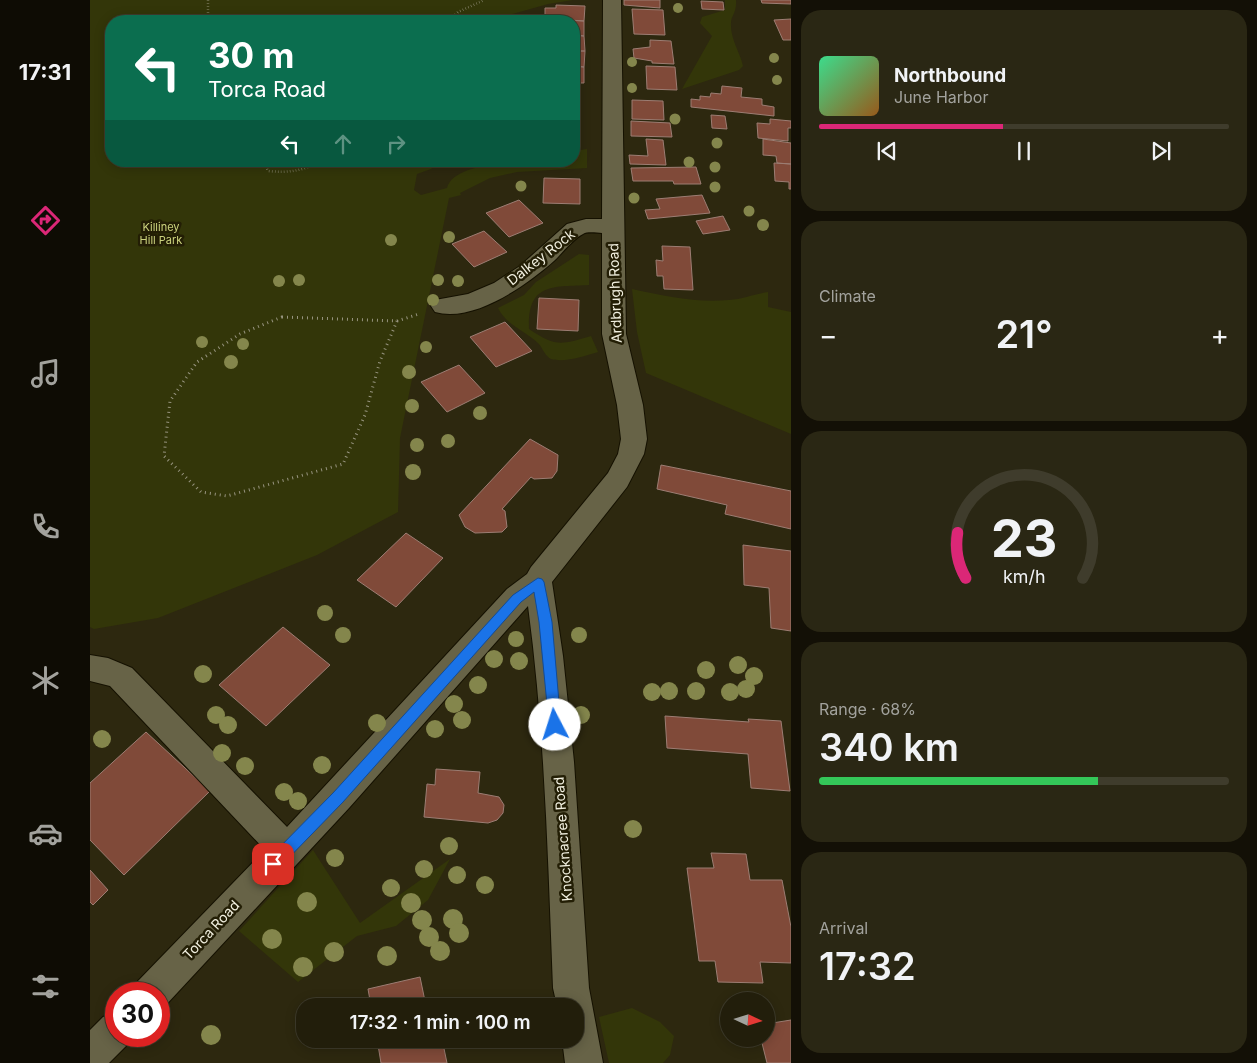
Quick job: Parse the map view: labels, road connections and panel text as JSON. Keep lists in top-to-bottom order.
{
  "streets": {
    "street": [
      "Dalkey Rock",
      "Ardbrugh Road",
      "Knocknacree Road",
      "Torca Road"
    ]
  },
  "crossings": [
    ["Dalkey Rock", "Ardbrugh Road"],
    ["Ardbrugh Road", "Knocknacree Road"],
    ["Ardbrugh Road", "Torca Road"],
    ["Knocknacree Road", "Torca Road"]
  ],
  "parks": ["Killiney Hill Park"],
  "north": "right",
  "page": {
    "tabs": "17:31",
    "turn": ["30 m", "Torca Road"],
    "song": ["Northbound", "June Harbor"],
    "tile": [
      "Climate",
      ["Range · 68%", "340 km"],
      ["Arrival", "17:32"]
    ],
    "heat": ["−", "21°", "+"],
    "limit": "30",
    "trip": "17:32 · 1 min · 100 m",
    "gauge": ["23", "km/h"]
  }
}
